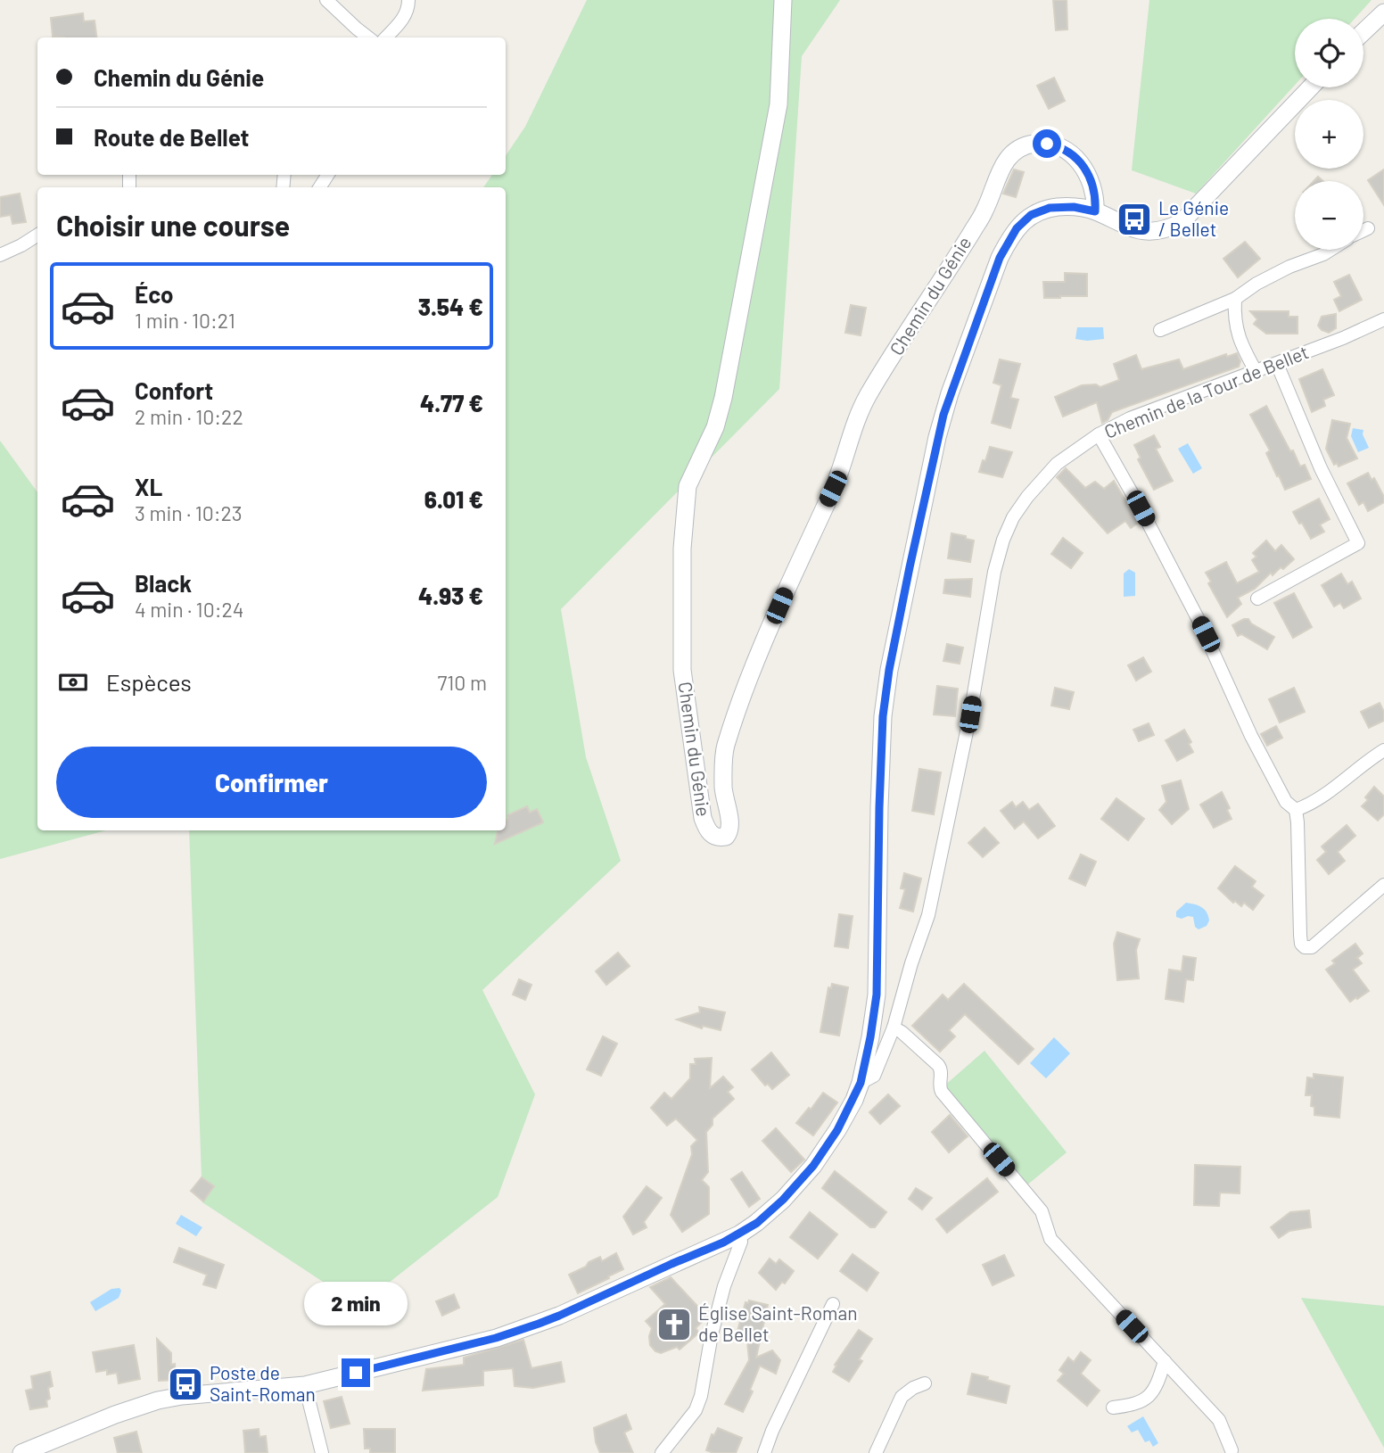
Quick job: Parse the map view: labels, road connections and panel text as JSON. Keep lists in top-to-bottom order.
{
  "streets": {
    "main road": ["Chemin du Génie"],
    "street": ["Chemin de la Tour de Bellet"]
  },
  "places": {
    "bus stop": ["Le Génie / Bellet", "Poste de Saint-Roman"],
    "church": ["Église Saint-Roman de Bellet"]
  },
  "page": {
    "map_buttons": ["+", "−"],
    "banner": ["Chemin du Génie", "Route de Bellet"],
    "heading": "Choisir une course",
    "list": [
      {
        "name": "Éco",
        "note": "1 min · 10:21",
        "value": "3.54 €"
      },
      {
        "name": "Confort",
        "note": "2 min · 10:22",
        "value": "4.77 €"
      },
      {
        "name": "XL",
        "note": "3 min · 10:23",
        "value": "6.01 €"
      },
      {
        "name": "Black",
        "note": "4 min · 10:24",
        "value": "4.93 €"
      }
    ],
    "pay": ["Espèces", "710 m"],
    "buttons": "Confirmer",
    "bubble": "2 min"
  }
}
